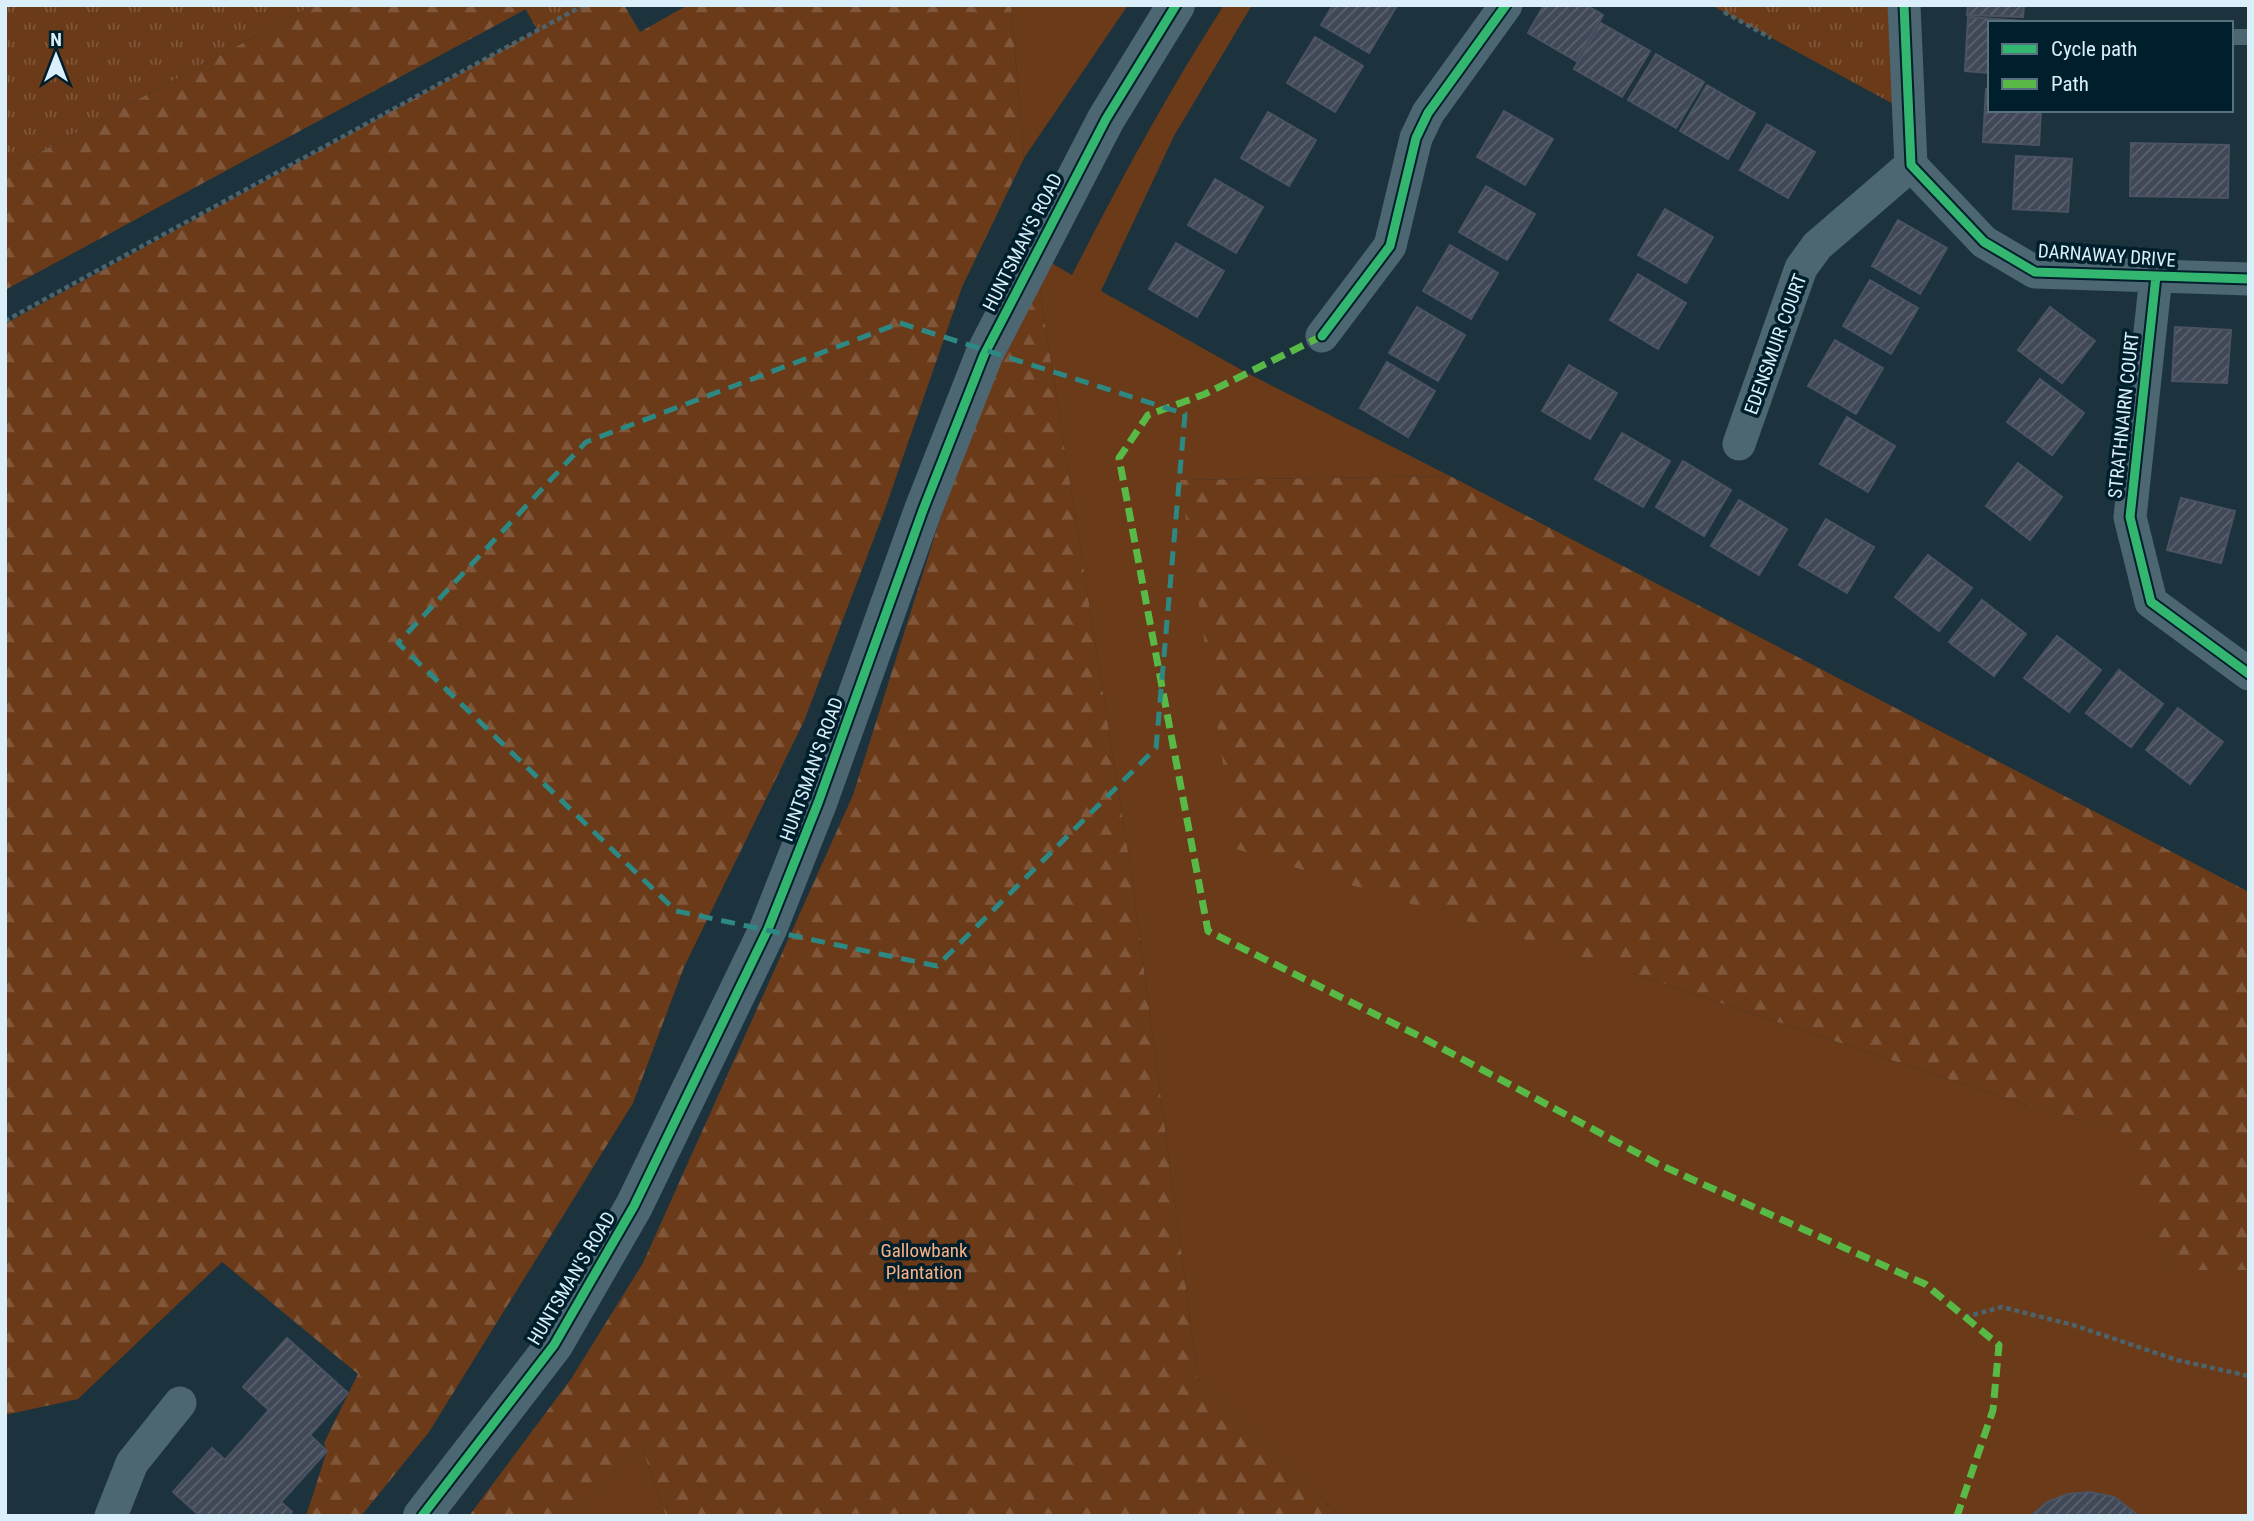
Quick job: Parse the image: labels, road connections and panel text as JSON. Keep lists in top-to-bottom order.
{
  "streets": {
    "street": [
      "HUNTSMAN'S ROAD",
      "DARNAWAY DRIVE",
      "EDENSMUIR COURT",
      "STRATHNAIRN COURT"
    ]
  },
  "crossings": [
    ["DARNAWAY DRIVE", "EDENSMUIR COURT"],
    ["DARNAWAY DRIVE", "STRATHNAIRN COURT"]
  ],
  "parks": ["Gallowbank Plantation"],
  "legend": ["Cycle path", "Path"],
  "north": "top"
}
